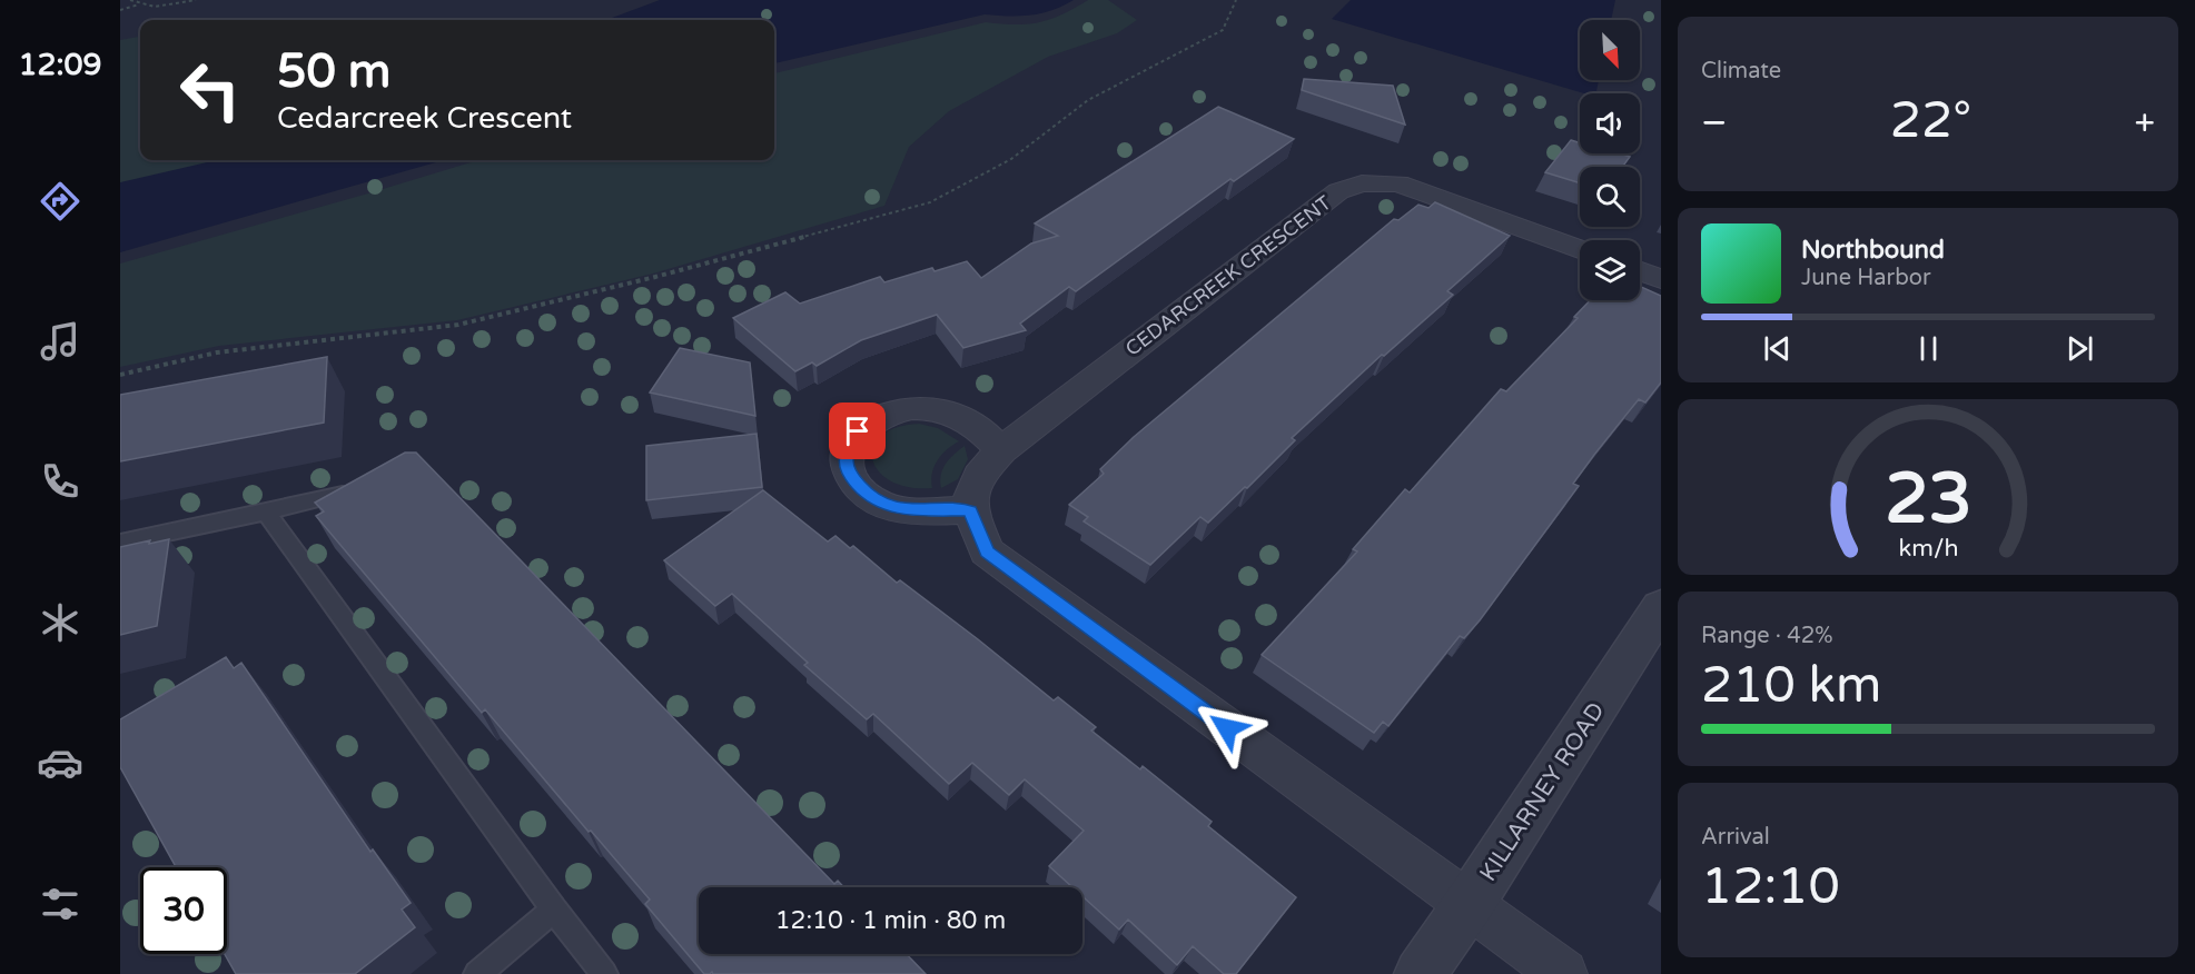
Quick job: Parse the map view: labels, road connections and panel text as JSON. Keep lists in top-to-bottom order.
{
  "streets": {
    "street": ["CEDARCREEK CRESCENT", "KILLARNEY ROAD"]
  },
  "north": "bottom right",
  "page": {
    "tabs": "12:09",
    "tile": [
      "Climate",
      ["Range · 42%", "210 km"],
      ["Arrival", "12:10"]
    ],
    "turn": ["50 m", "Cedarcreek Crescent"],
    "heat": ["−", "22°", "+"],
    "song": ["Northbound", "June Harbor"],
    "limit": "30",
    "trip": "12:10 · 1 min · 80 m",
    "gauge": ["23", "km/h"]
  }
}
